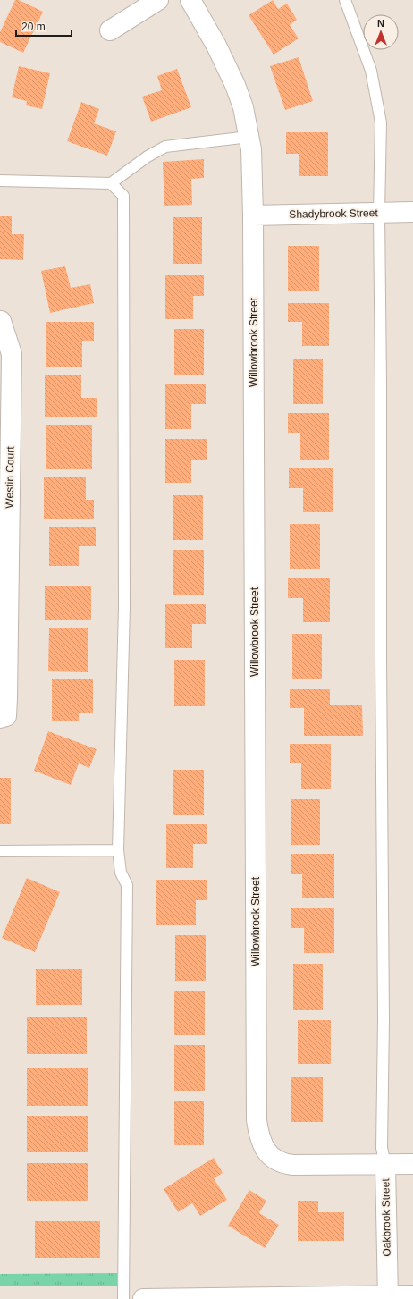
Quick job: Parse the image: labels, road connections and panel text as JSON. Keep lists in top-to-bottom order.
{
  "streets": {
    "street": [
      "Shadybrook Street",
      "Willowbrook Street",
      "Westin Court",
      "Oakbrook Street"
    ]
  },
  "crossings": [
    ["Shadybrook Street", "Willowbrook Street"],
    ["Willowbrook Street", "Oakbrook Street"]
  ],
  "scale_bar": "20 m",
  "north": "top"
}
